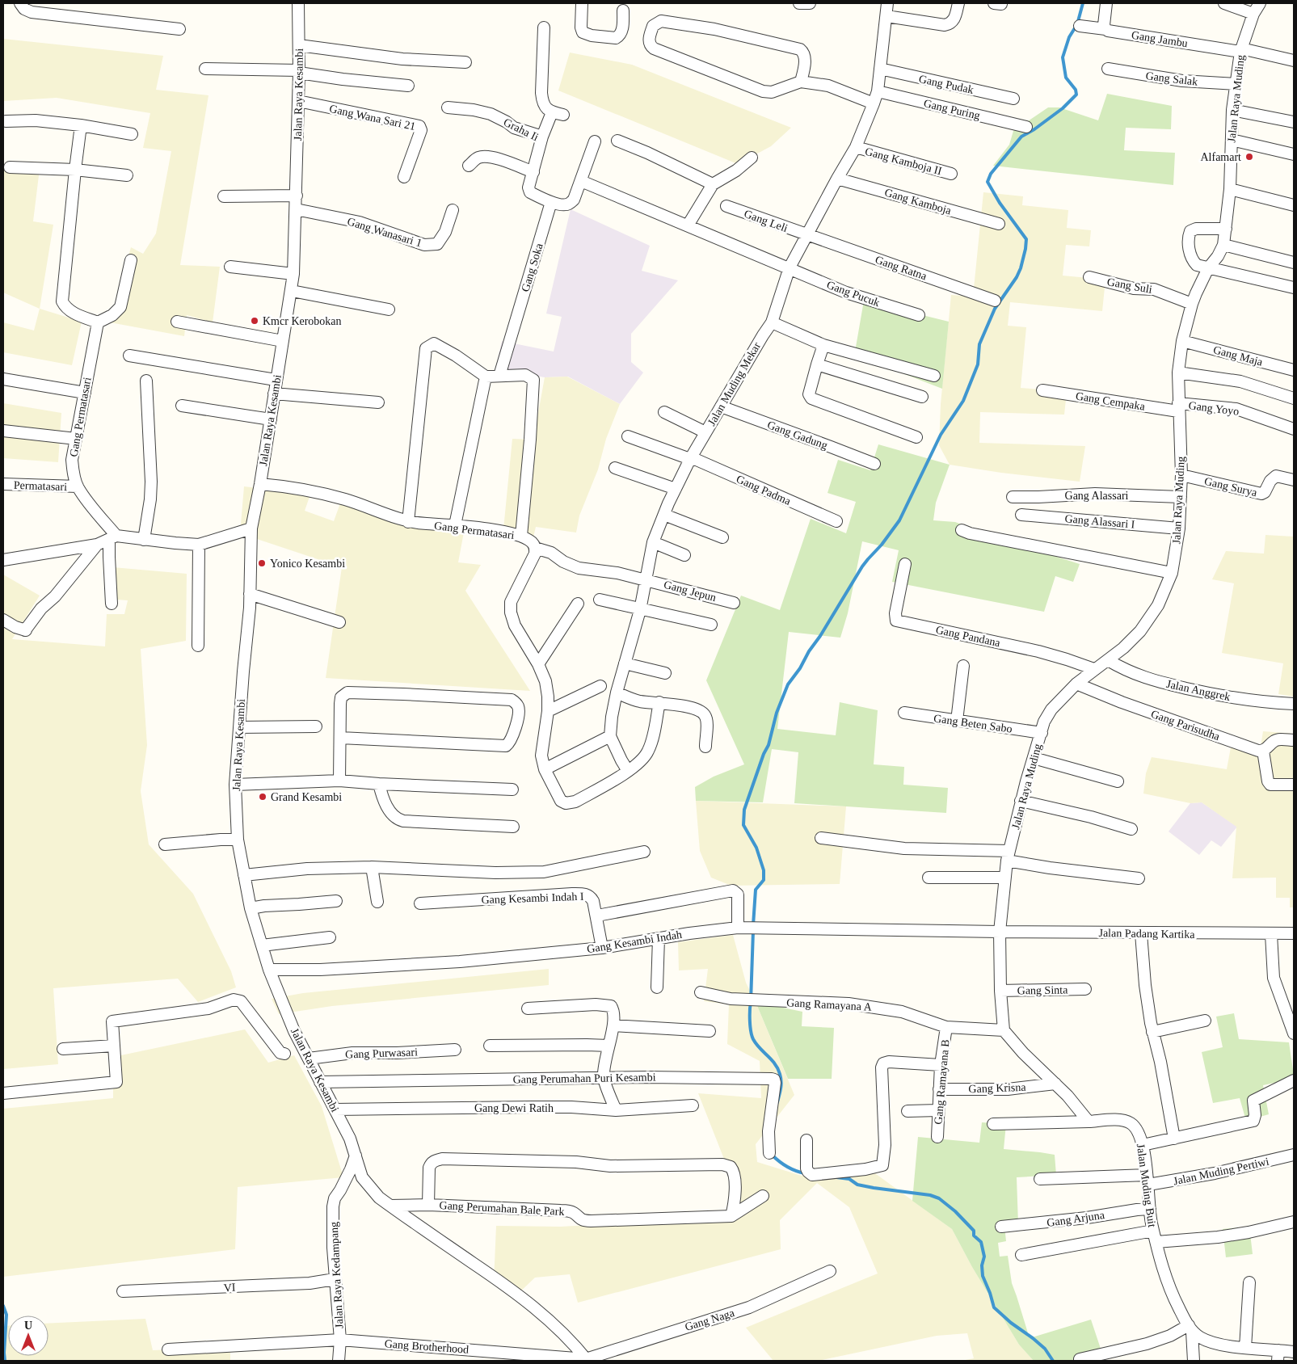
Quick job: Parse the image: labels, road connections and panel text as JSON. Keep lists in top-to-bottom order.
{
  "streets": {
    "street": [
      "Gang Jambu",
      "Gang Salak",
      "Gang Pudak",
      "Jalan Raya Kesambi",
      "Jalan Raya Muding",
      "Gang Puring",
      "Gang Wana Sari 21",
      "Graha Ii",
      "Gang Kamboja II",
      "Gang Kamboja",
      "Gang Leli",
      "Gang Wanasari 1",
      "Gang Soka",
      "Gang Ratna",
      "Gang Suli",
      "Gang Pucuk",
      "Gang Maja",
      "Jalan Muding Mekar",
      "Gang Cempaka",
      "Gang Yoyo",
      "Gang Permatasari",
      "Gang Gadung",
      "Permatasari",
      "Gang Surya",
      "Gang Padma",
      "Gang Alassari",
      "Gang Alassari I",
      "Gang Jepun",
      "Gang Pandana",
      "Jalan Anggrek",
      "Gang Beten Sabo",
      "Gang Parisudha",
      "Gang Kesambi Indah I",
      "Jalan Padang Kartika",
      "Gang Kesambi Indah",
      "Gang Sinta",
      "Gang Ramayana A",
      "Gang Purwasari",
      "Gang Perumahan Puri Kesambi",
      "Gang Ramayana B",
      "Gang Krisna",
      "Gang Dewi Ratih",
      "Jalan Muding Pertiwi",
      "Jalan Muding Buit",
      "Gang Perumahan Bale Park",
      "Gang Arjuna",
      "Jalan Raya Kedampang",
      "VI",
      "Gang Naga",
      "Gang Brotherhood"
    ]
  },
  "crossings": [
    ["Gang Jambu", "Jalan Raya Muding"],
    ["Gang Salak", "Jalan Raya Muding"],
    ["Gang Pudak", "Jalan Muding Mekar"],
    ["Jalan Raya Kesambi", "Gang Wana Sari 21"],
    ["Jalan Raya Kesambi", "Gang Wanasari 1"],
    ["Jalan Raya Kesambi", "Gang Permatasari"],
    ["Jalan Raya Kesambi", "Gang Kesambi Indah"],
    ["Jalan Raya Kesambi", "Gang Purwasari"],
    ["Jalan Raya Kesambi", "Gang Perumahan Puri Kesambi"],
    ["Jalan Raya Kesambi", "Gang Dewi Ratih"],
    ["Jalan Raya Kesambi", "Gang Perumahan Bale Park"],
    ["Jalan Raya Kesambi", "Jalan Raya Kedampang"],
    ["Jalan Raya Kesambi", "Gang Naga"],
    ["Jalan Raya Kesambi", "Gang Brotherhood"],
    ["Jalan Raya Muding", "Gang Suli"],
    ["Jalan Raya Muding", "Gang Maja"],
    ["Jalan Raya Muding", "Gang Cempaka"],
    ["Jalan Raya Muding", "Gang Yoyo"],
    ["Jalan Raya Muding", "Gang Surya"],
    ["Jalan Raya Muding", "Gang Alassari"],
    ["Jalan Raya Muding", "Gang Alassari I"],
    ["Jalan Raya Muding", "Gang Pandana"],
    ["Jalan Raya Muding", "Jalan Anggrek"],
    ["Jalan Raya Muding", "Gang Beten Sabo"],
    ["Jalan Raya Muding", "Gang Parisudha"],
    ["Jalan Raya Muding", "Jalan Padang Kartika"],
    ["Jalan Raya Muding", "Gang Kesambi Indah"],
    ["Gang Puring", "Jalan Muding Mekar"],
    ["Graha Ii", "Gang Soka"],
    ["Gang Kamboja II", "Jalan Muding Mekar"],
    ["Gang Kamboja", "Jalan Muding Mekar"],
    ["Gang Leli", "Gang Ratna"],
    ["Gang Leli", "Jalan Muding Mekar"],
    ["Gang Ratna", "Jalan Muding Mekar"],
    ["Gang Pucuk", "Jalan Muding Mekar"],
    ["Jalan Muding Mekar", "Gang Permatasari"],
    ["Jalan Muding Mekar", "Gang Gadung"],
    ["Jalan Muding Mekar", "Gang Padma"],
    ["Jalan Muding Mekar", "Gang Jepun"],
    ["Gang Cempaka", "Gang Yoyo"],
    ["Gang Permatasari", "Permatasari"],
    ["Gang Permatasari", "Gang Jepun"],
    ["Gang Kesambi Indah I", "Gang Kesambi Indah"],
    ["Jalan Padang Kartika", "Gang Kesambi Indah"],
    ["Gang Ramayana A", "Gang Ramayana B"],
    ["Gang Ramayana B", "Gang Krisna"],
    ["Jalan Muding Pertiwi", "Jalan Muding Buit"],
    ["Jalan Muding Buit", "Gang Arjuna"],
    ["Jalan Raya Kedampang", "VI"],
    ["Jalan Raya Kedampang", "Gang Brotherhood"],
    ["Gang Naga", "Gang Brotherhood"]
  ],
  "places": [
    "Alfamart",
    "Kmcr Kerobokan",
    "Yonico Kesambi",
    "Grand Kesambi"
  ],
  "north": "top"
}
